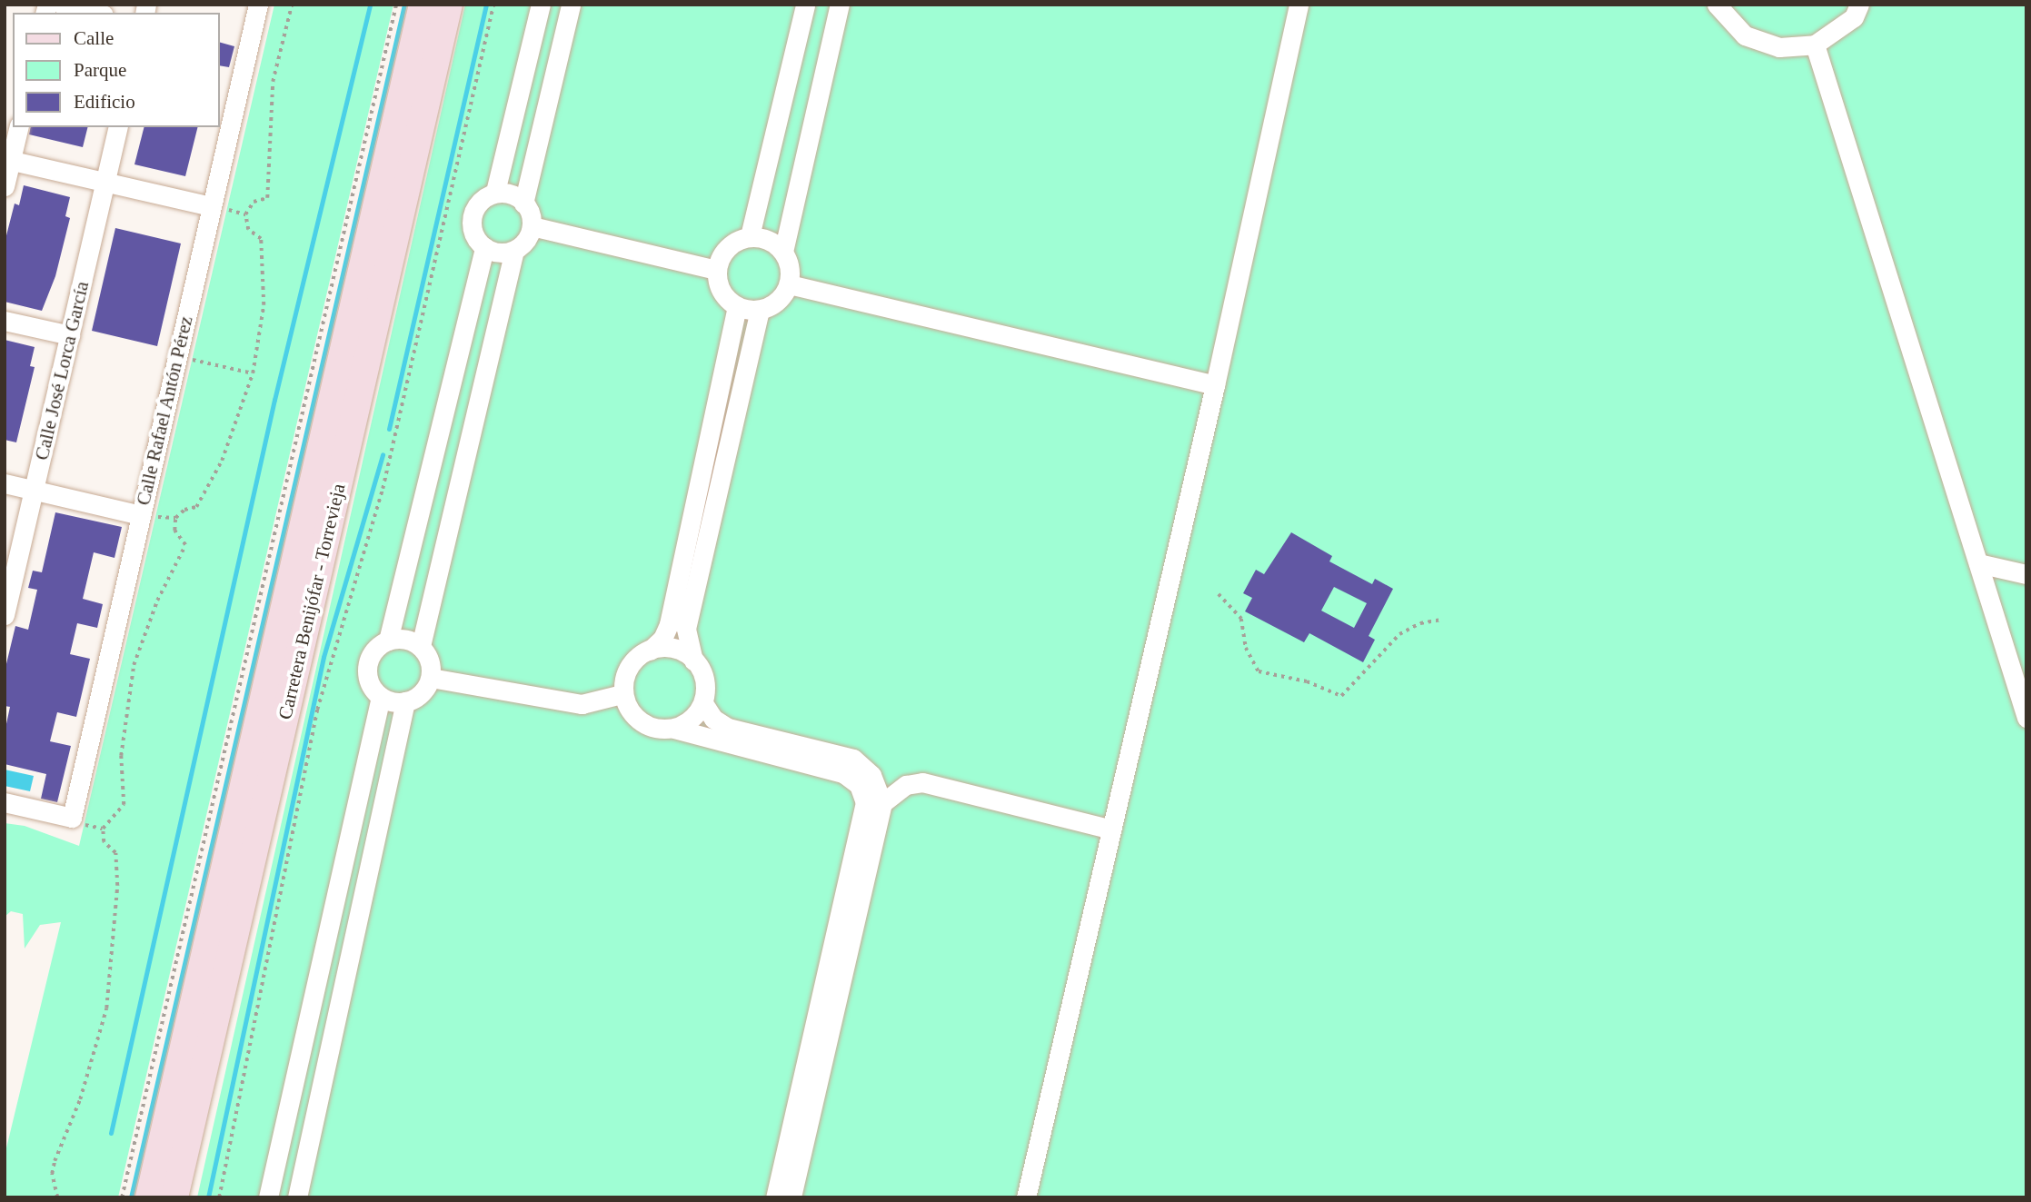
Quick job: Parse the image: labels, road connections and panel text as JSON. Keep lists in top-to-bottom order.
{
  "streets": {
    "main road": ["Carretera Benijófar - Torrevieja"],
    "street": ["Calle José Lorca García", "Calle Rafael Antón Pérez"]
  },
  "legend": ["Calle", "Parque", "Edificio"]
}
